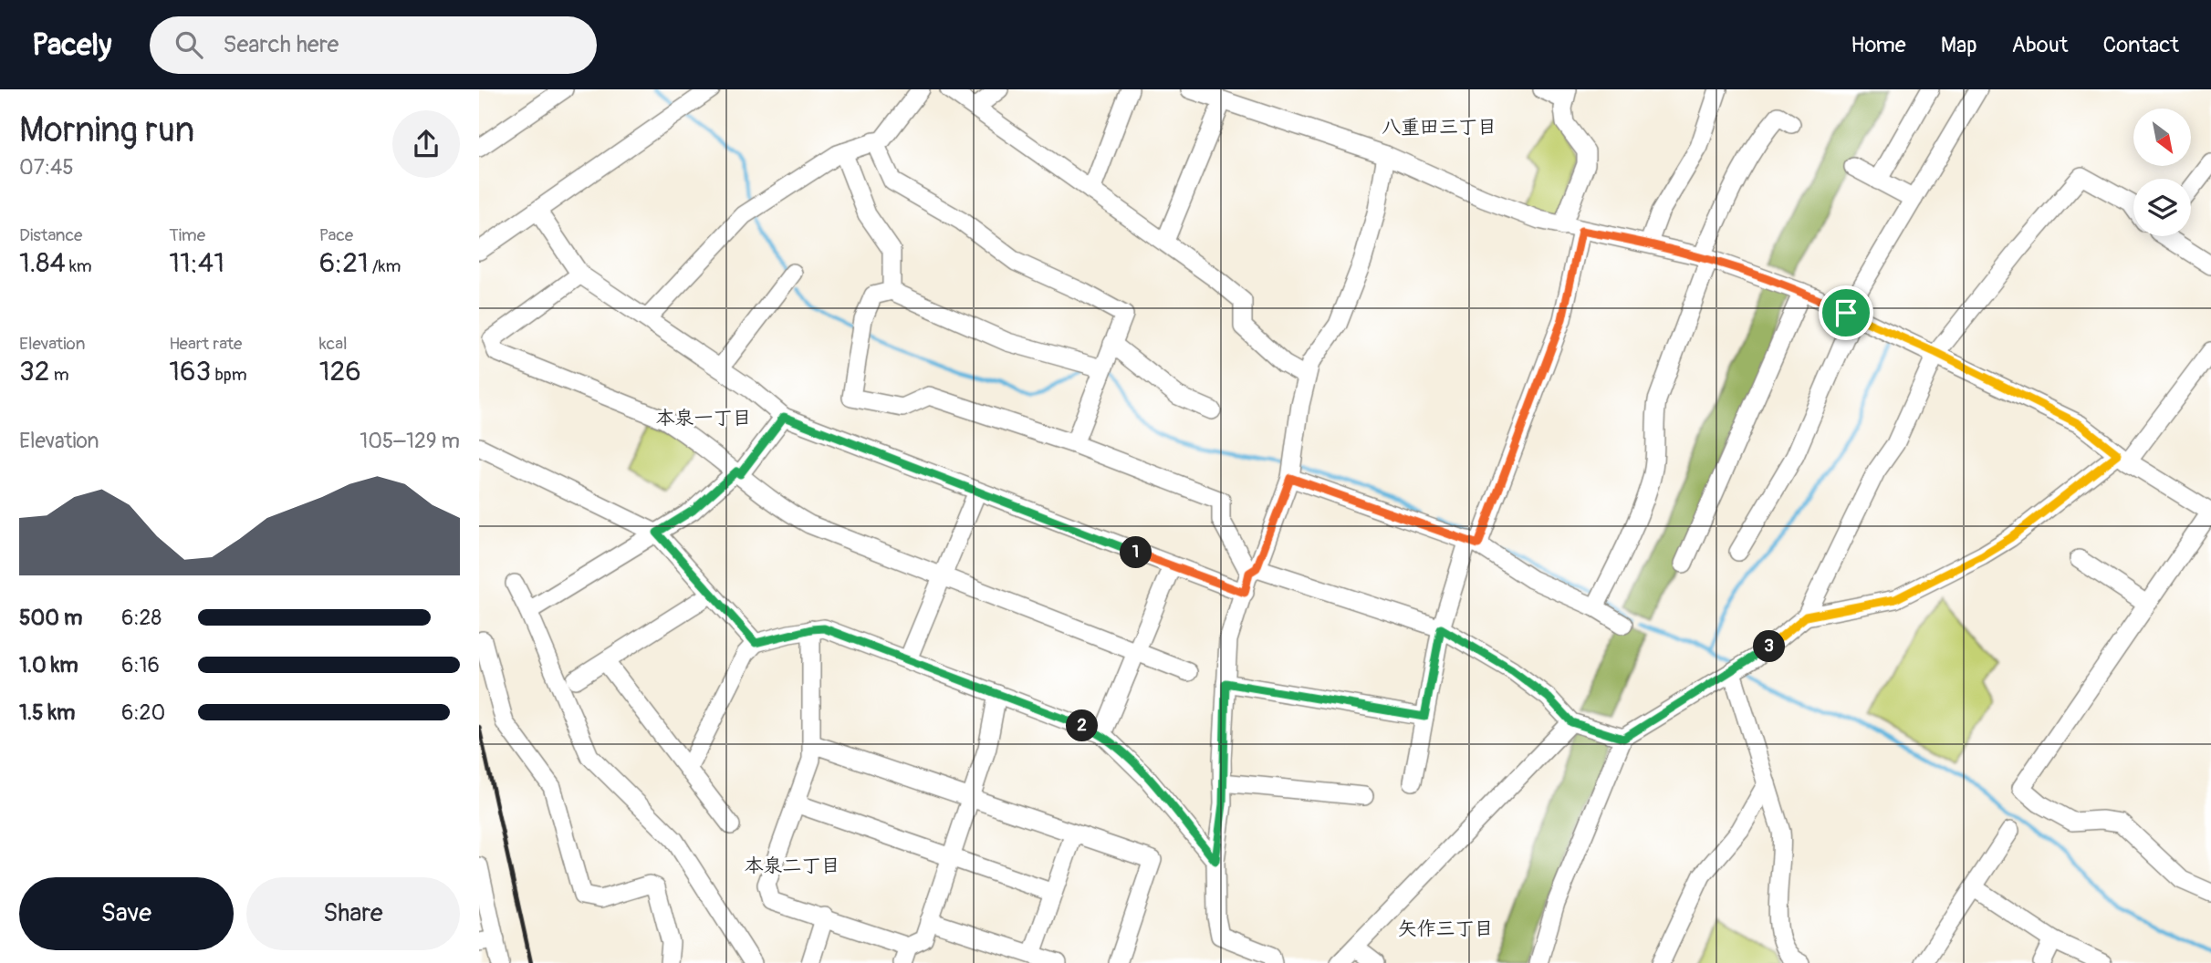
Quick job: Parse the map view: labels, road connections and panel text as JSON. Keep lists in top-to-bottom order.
{
  "districts": [
    "八重田三丁目",
    "本泉一丁目",
    "本泉二丁目",
    "矢作三丁目"
  ],
  "north": "bottom right",
  "page": {
    "header": "Pacely",
    "search": "Search here",
    "nav": [
      "Home",
      "Map",
      "About",
      "Contact"
    ],
    "heading": ["Morning run", "07:45"],
    "stats": [
      ["Distance", "1.84 km"],
      ["Time", "11:41"],
      ["Pace", "6:21 /km"],
      ["Elevation", "32 m"],
      ["Heart rate", "163 bpm"],
      ["kcal", "126"]
    ],
    "chart": ["Elevation", "105–129 m"],
    "pins": ["1", "3", "2"],
    "list": [
      {
        "name": "500 m",
        "note": "6:28"
      },
      {
        "name": "1.0 km",
        "note": "6:16"
      },
      {
        "name": "1.5 km",
        "note": "6:20"
      }
    ],
    "buttons": ["Save", "Share"]
  }
}
